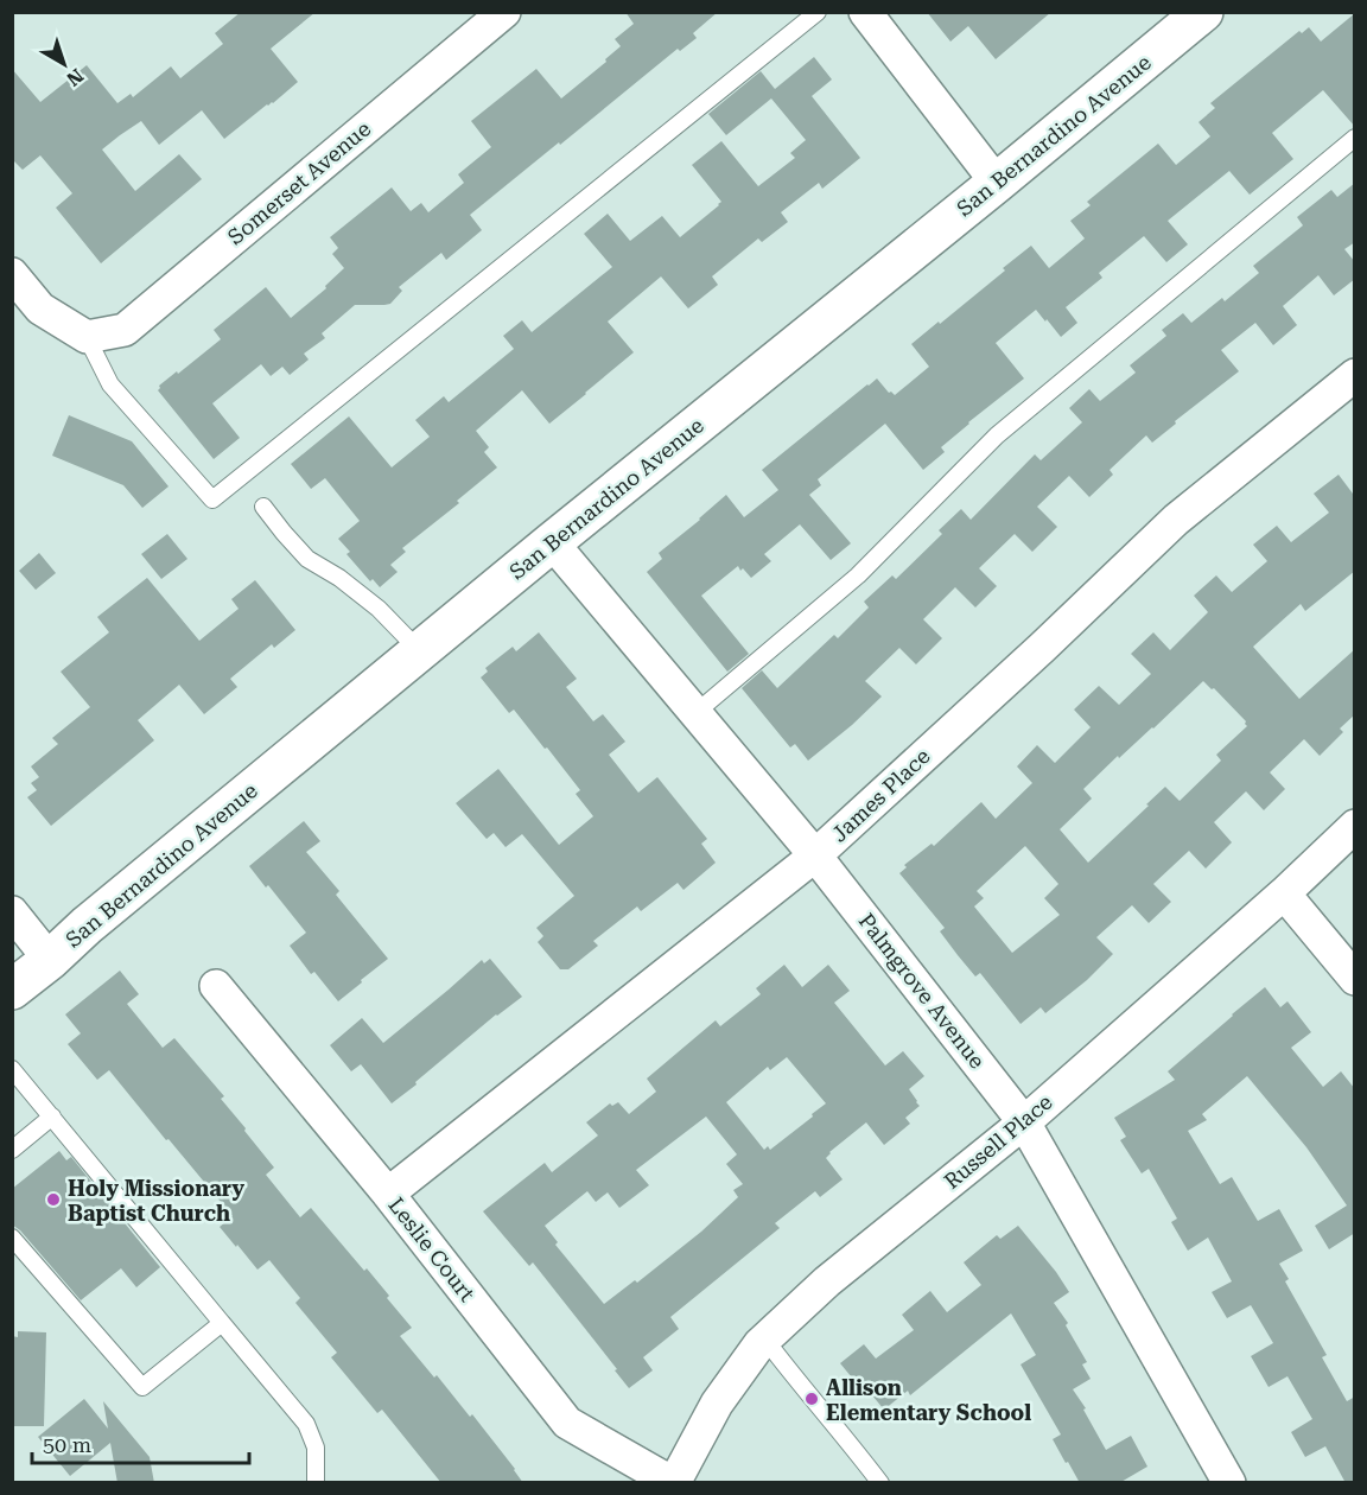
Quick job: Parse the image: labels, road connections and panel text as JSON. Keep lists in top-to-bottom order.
{
  "streets": {
    "main road": ["San Bernardino Avenue"],
    "street": [
      "Somerset Avenue",
      "James Place",
      "Palmgrove Avenue",
      "Russell Place",
      "Leslie Court"
    ]
  },
  "crossings": [
    ["San Bernardino Avenue", "Palmgrove Avenue"],
    ["James Place", "Palmgrove Avenue"],
    ["James Place", "Leslie Court"],
    ["Palmgrove Avenue", "Russell Place"],
    ["Russell Place", "Leslie Court"]
  ],
  "places": ["Holy Missionary Baptist Church", "Allison Elementary School"],
  "scale_bar": "50 m",
  "north": "bottom right"
}
